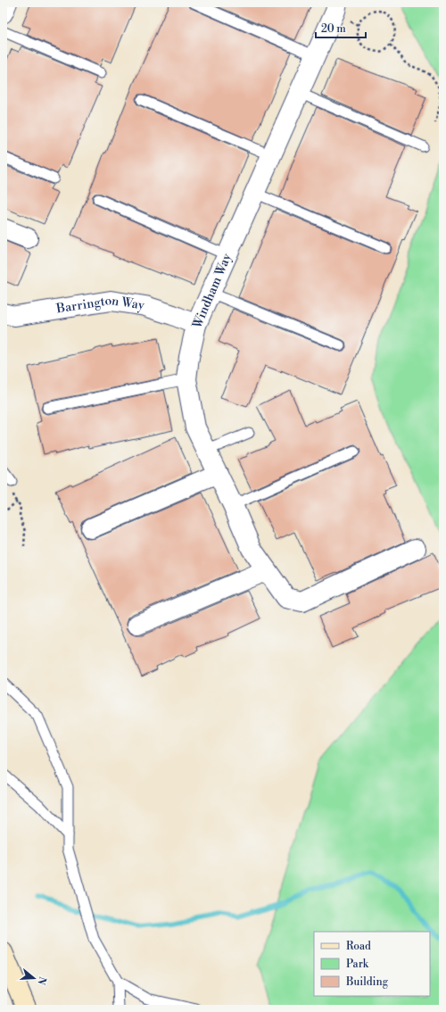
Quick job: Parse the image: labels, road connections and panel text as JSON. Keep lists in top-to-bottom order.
{
  "streets": {
    "street": ["Windham Way", "Barrington Way"]
  },
  "crossings": [
    ["Windham Way", "Barrington Way"]
  ],
  "legend": ["Road", "Park", "Building"],
  "scale_bar": "20 m",
  "north": "right"
}
